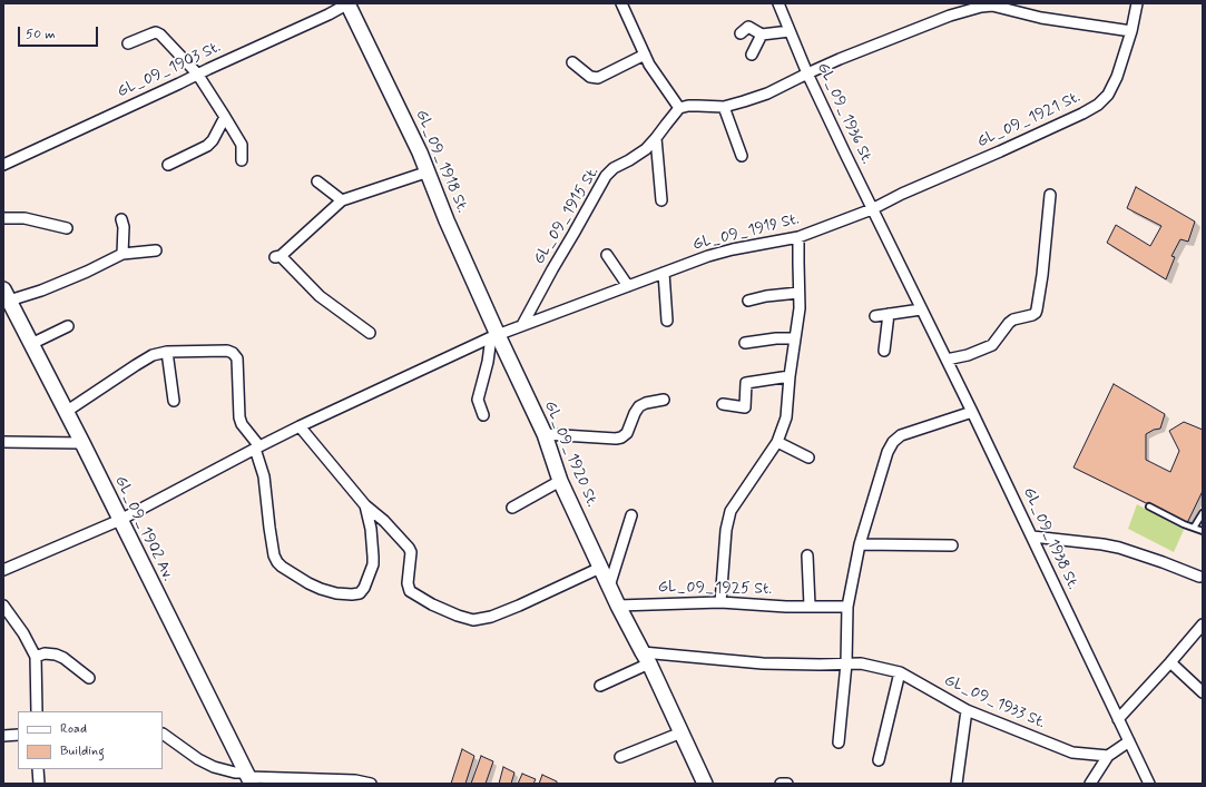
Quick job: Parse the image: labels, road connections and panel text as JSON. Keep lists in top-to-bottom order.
{
  "streets": {
    "main road": ["GL_09_1918 St.", "GL_09_1920 St.", "GL_09_1902 Av."],
    "street": [
      "GL_09_1903 St.",
      "GL_09_1936 St.",
      "GL_09_1921 St.",
      "GL_09_1915 St.",
      "GL_09_1919 St.",
      "GL_09_1938 St.",
      "GL_09_1925 St.",
      "GL_09_1933 St."
    ]
  },
  "crossings": [
    ["GL_09_1903 St.", "GL_09_1918 St."],
    ["GL_09_1936 St.", "GL_09_1921 St."],
    ["GL_09_1936 St.", "GL_09_1919 St."],
    ["GL_09_1936 St.", "GL_09_1938 St."],
    ["GL_09_1921 St.", "GL_09_1919 St."],
    ["GL_09_1921 St.", "GL_09_1938 St."],
    ["GL_09_1918 St.", "GL_09_1919 St."],
    ["GL_09_1918 St.", "GL_09_1920 St."],
    ["GL_09_1915 St.", "GL_09_1919 St."],
    ["GL_09_1919 St.", "GL_09_1920 St."],
    ["GL_09_1919 St.", "GL_09_1902 Av."],
    ["GL_09_1919 St.", "GL_09_1938 St."],
    ["GL_09_1920 St.", "GL_09_1925 St."],
    ["GL_09_1920 St.", "GL_09_1933 St."]
  ],
  "legend": ["Road", "Building"],
  "scale_bar": "50 m"
}
